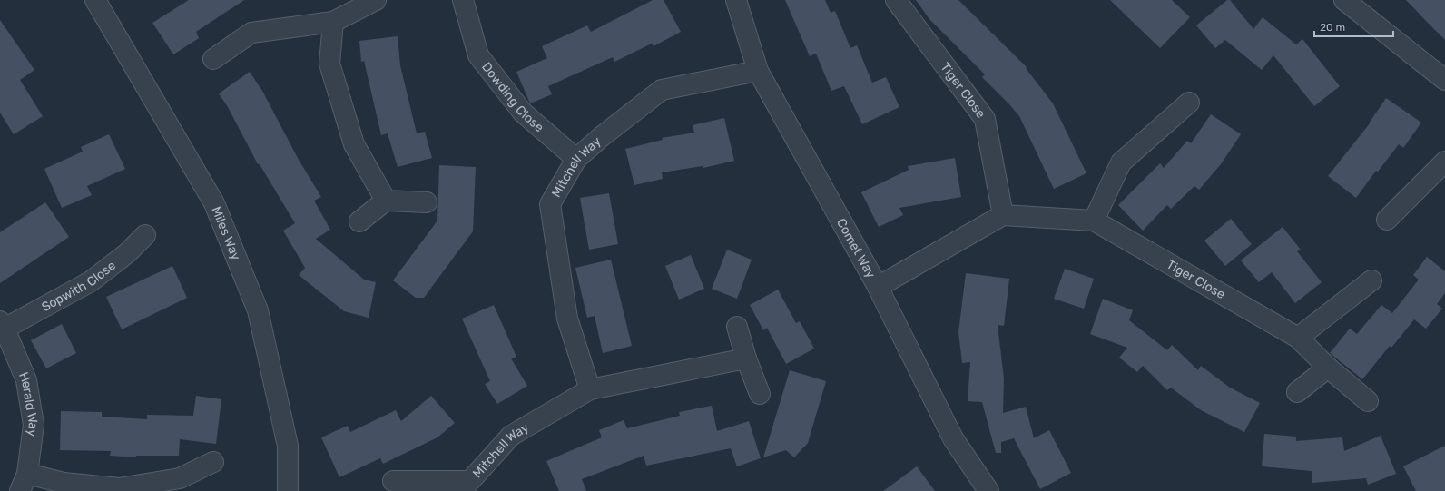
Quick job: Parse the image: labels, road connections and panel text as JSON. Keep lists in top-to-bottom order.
{
  "streets": {
    "street": [
      "Tiger Close",
      "Dowding Close",
      "Mitchell Way",
      "Miles Way",
      "Comet Way",
      "Sopwith Close",
      "Herald Way"
    ]
  },
  "crossings": [
    ["Dowding Close", "Mitchell Way"],
    ["Mitchell Way", "Comet Way"],
    ["Sopwith Close", "Herald Way"]
  ],
  "scale_bar": "20 m"
}
